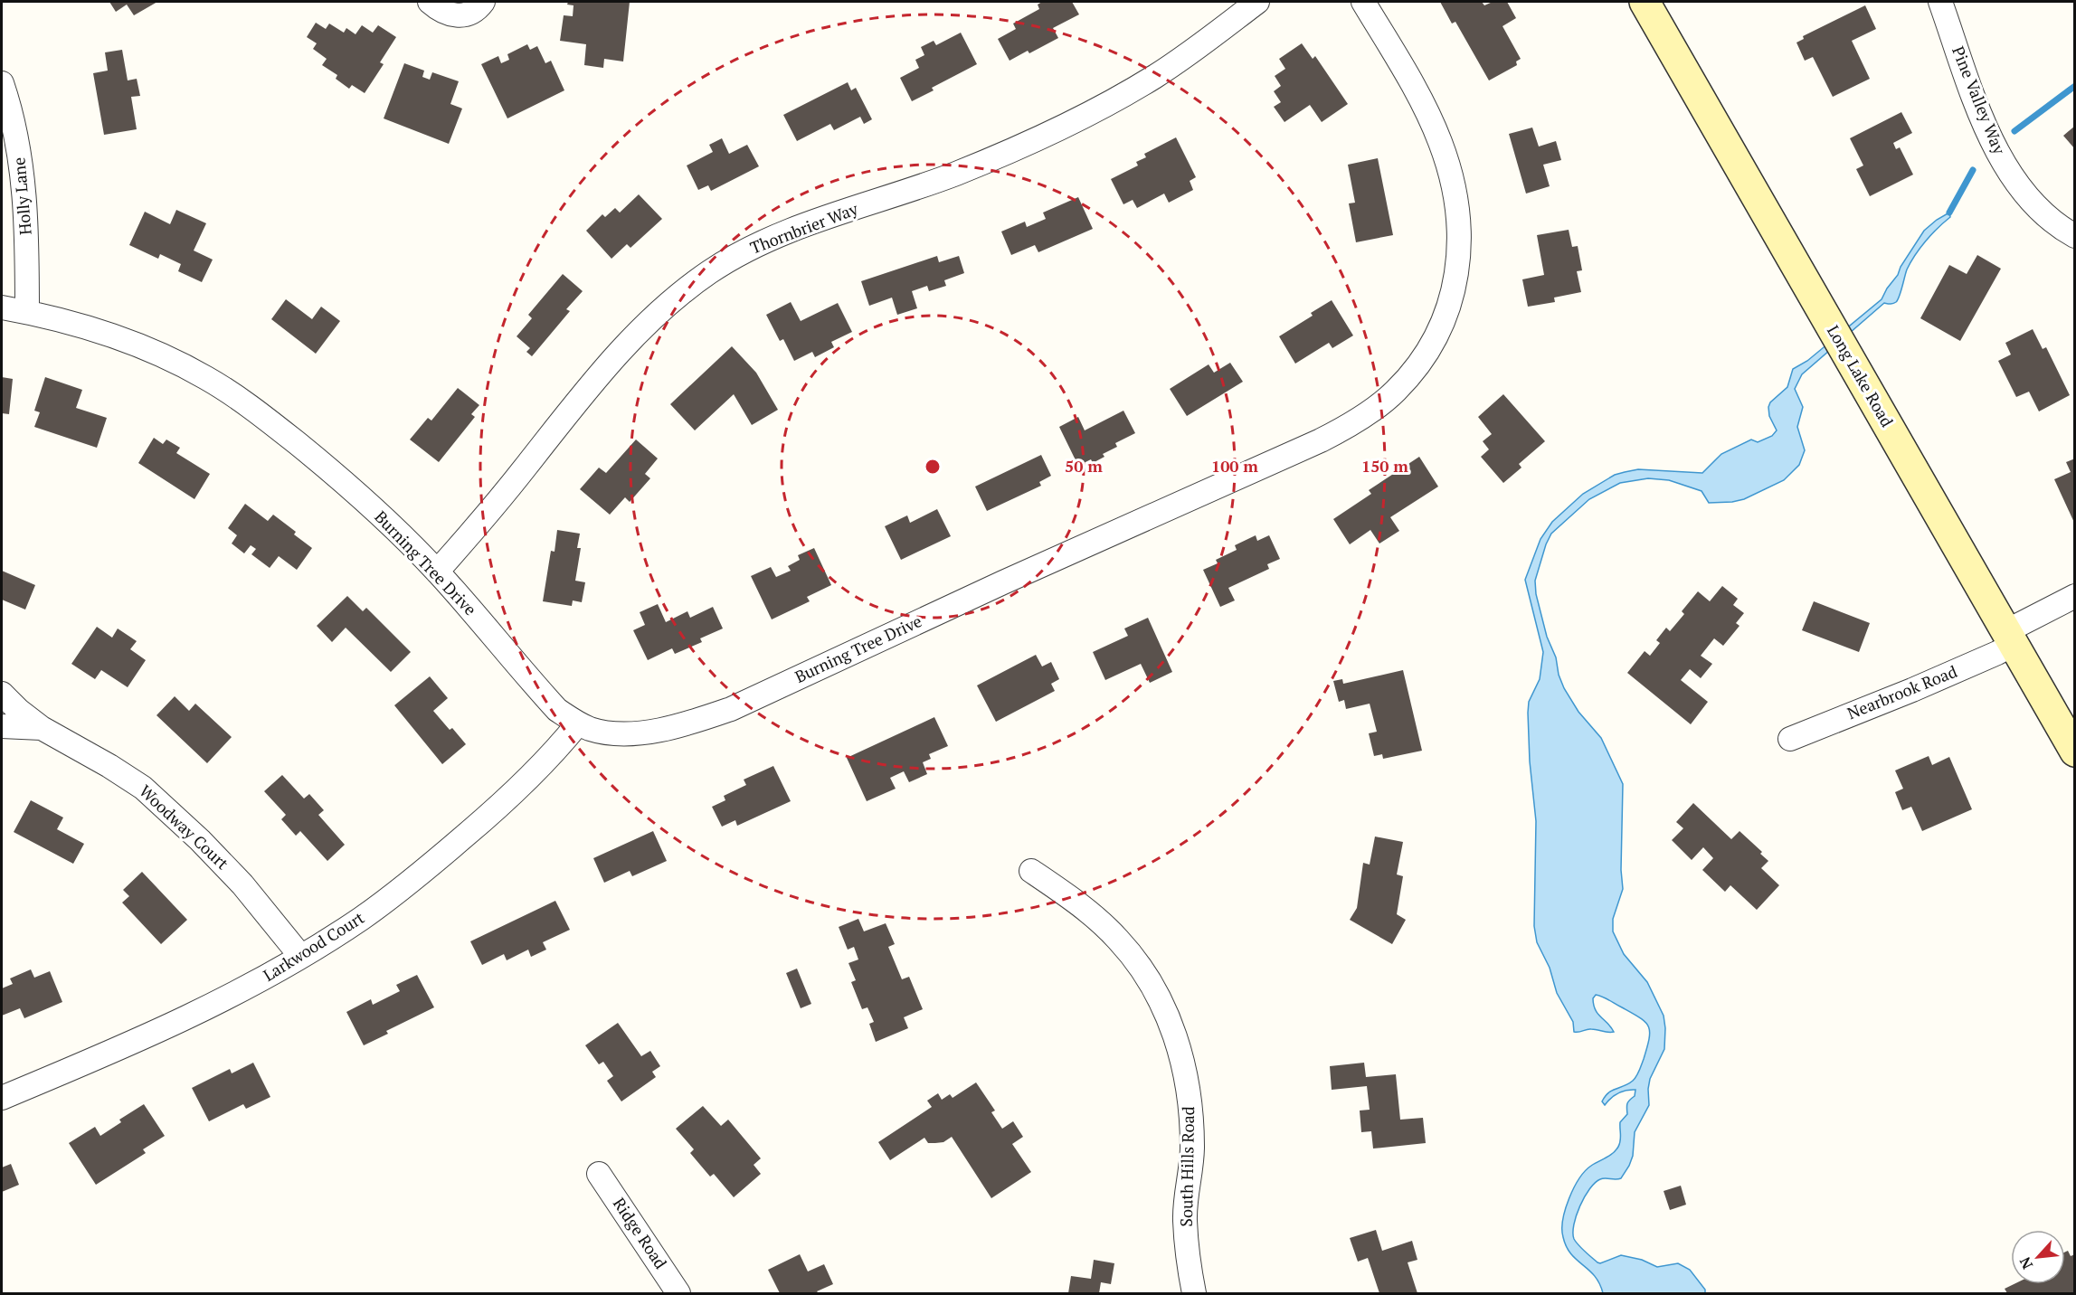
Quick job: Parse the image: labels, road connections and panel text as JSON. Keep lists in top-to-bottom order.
{
  "streets": {
    "main road": ["Long Lake Road"],
    "street": [
      "Pine Valley Way",
      "Holly Lane",
      "Thornbrier Way",
      "Burning Tree Drive",
      "Nearbrook Road",
      "Woodway Court",
      "Larkwood Court",
      "South Hills Road",
      "Ridge Road"
    ]
  },
  "crossings": [
    ["Holly Lane", "Burning Tree Drive"],
    ["Thornbrier Way", "Burning Tree Drive"],
    ["Long Lake Road", "Nearbrook Road"],
    ["Burning Tree Drive", "Larkwood Court"],
    ["Woodway Court", "Larkwood Court"]
  ],
  "north": "bottom left",
  "rings": ["50 m", "100 m", "150 m"]
}
